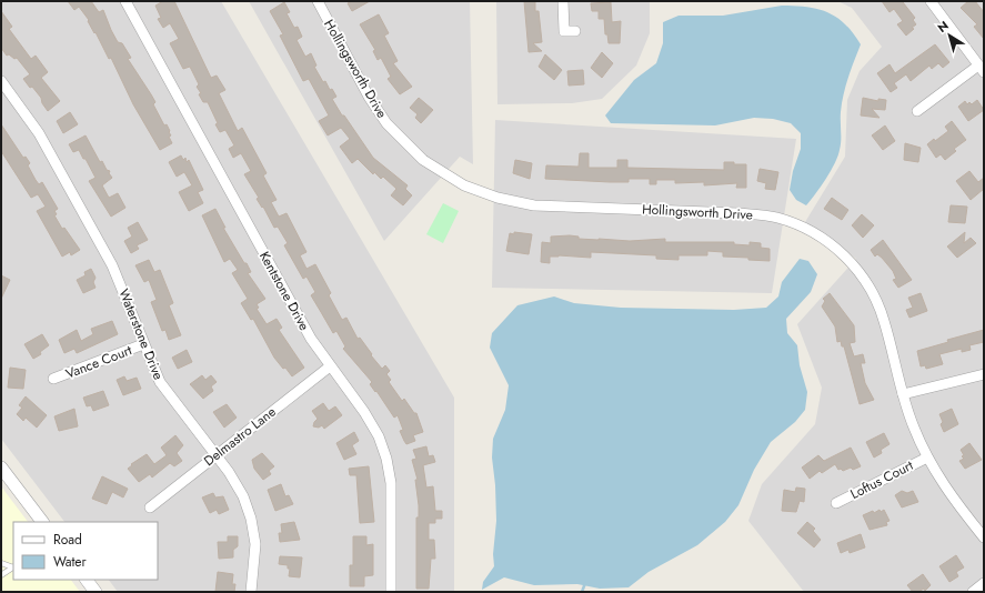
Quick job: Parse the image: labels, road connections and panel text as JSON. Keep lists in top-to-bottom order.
{
  "streets": {
    "street": [
      "Hollingsworth Drive",
      "Kentstone Drive",
      "Waterstone Drive",
      "Vance Court",
      "Delmastro Lane",
      "Loftus Court"
    ]
  },
  "crossings": [
    ["Hollingsworth Drive", "Loftus Court"],
    ["Kentstone Drive", "Delmastro Lane"],
    ["Waterstone Drive", "Vance Court"],
    ["Waterstone Drive", "Delmastro Lane"]
  ],
  "legend": ["Road", "Water"],
  "north": "top left"
}
